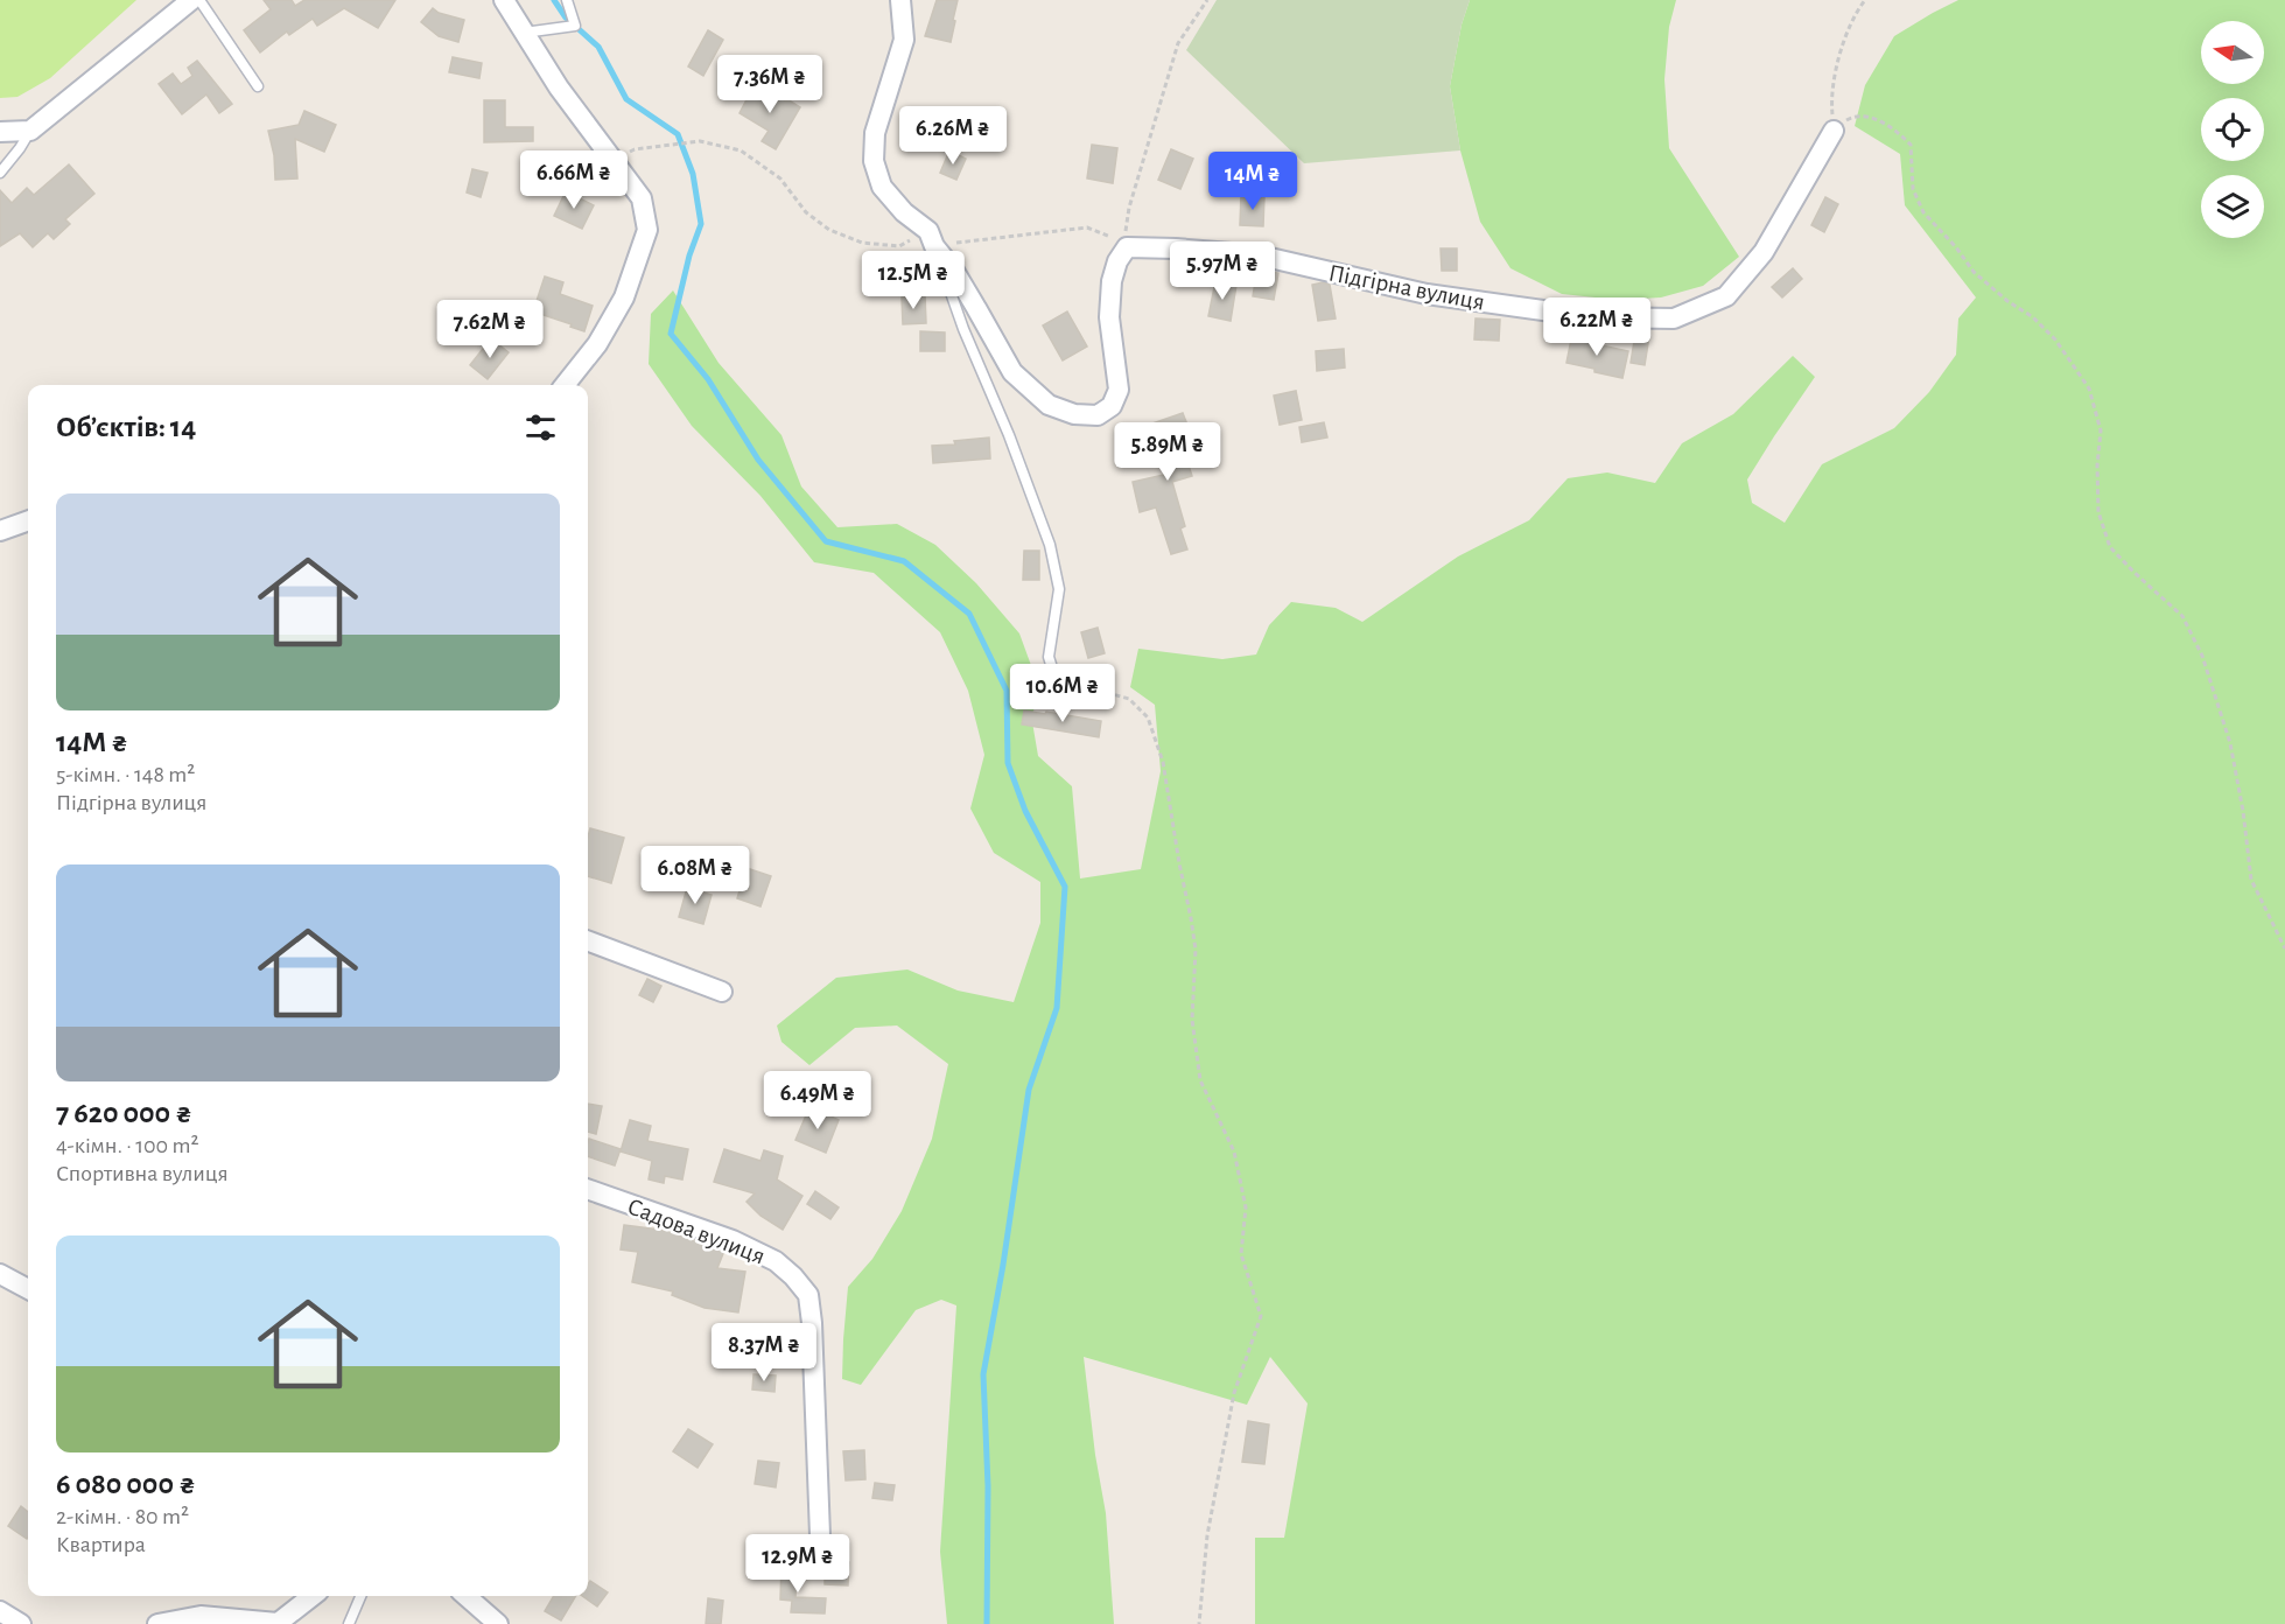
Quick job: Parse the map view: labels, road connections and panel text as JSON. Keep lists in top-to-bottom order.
{
  "streets": {
    "street": ["Підгірна вулиця", "Садова вулиця"]
  },
  "north": "left",
  "page": {
    "price": [
      "7.36M ₴",
      "6.26M ₴",
      "6.66M ₴",
      "14M ₴",
      "5.97M ₴",
      "12.5M ₴",
      "6.22M ₴",
      "7.62M ₴",
      "5.89M ₴",
      "10.6M ₴",
      "6.08M ₴",
      "6.49M ₴",
      "8.37M ₴",
      "12.9M ₴"
    ],
    "heading": "Об’єктів: 14",
    "list": [
      {
        "name": "14M ₴",
        "note": "5-кімн. · 148 m² · Підгірна вулиця"
      },
      {
        "name": "7 620 000 ₴",
        "note": "4-кімн. · 100 m² · Спортивна вулиця"
      },
      {
        "name": "6 080 000 ₴",
        "note": "2-кімн. · 80 m² · Квартира"
      }
    ]
  }
}
